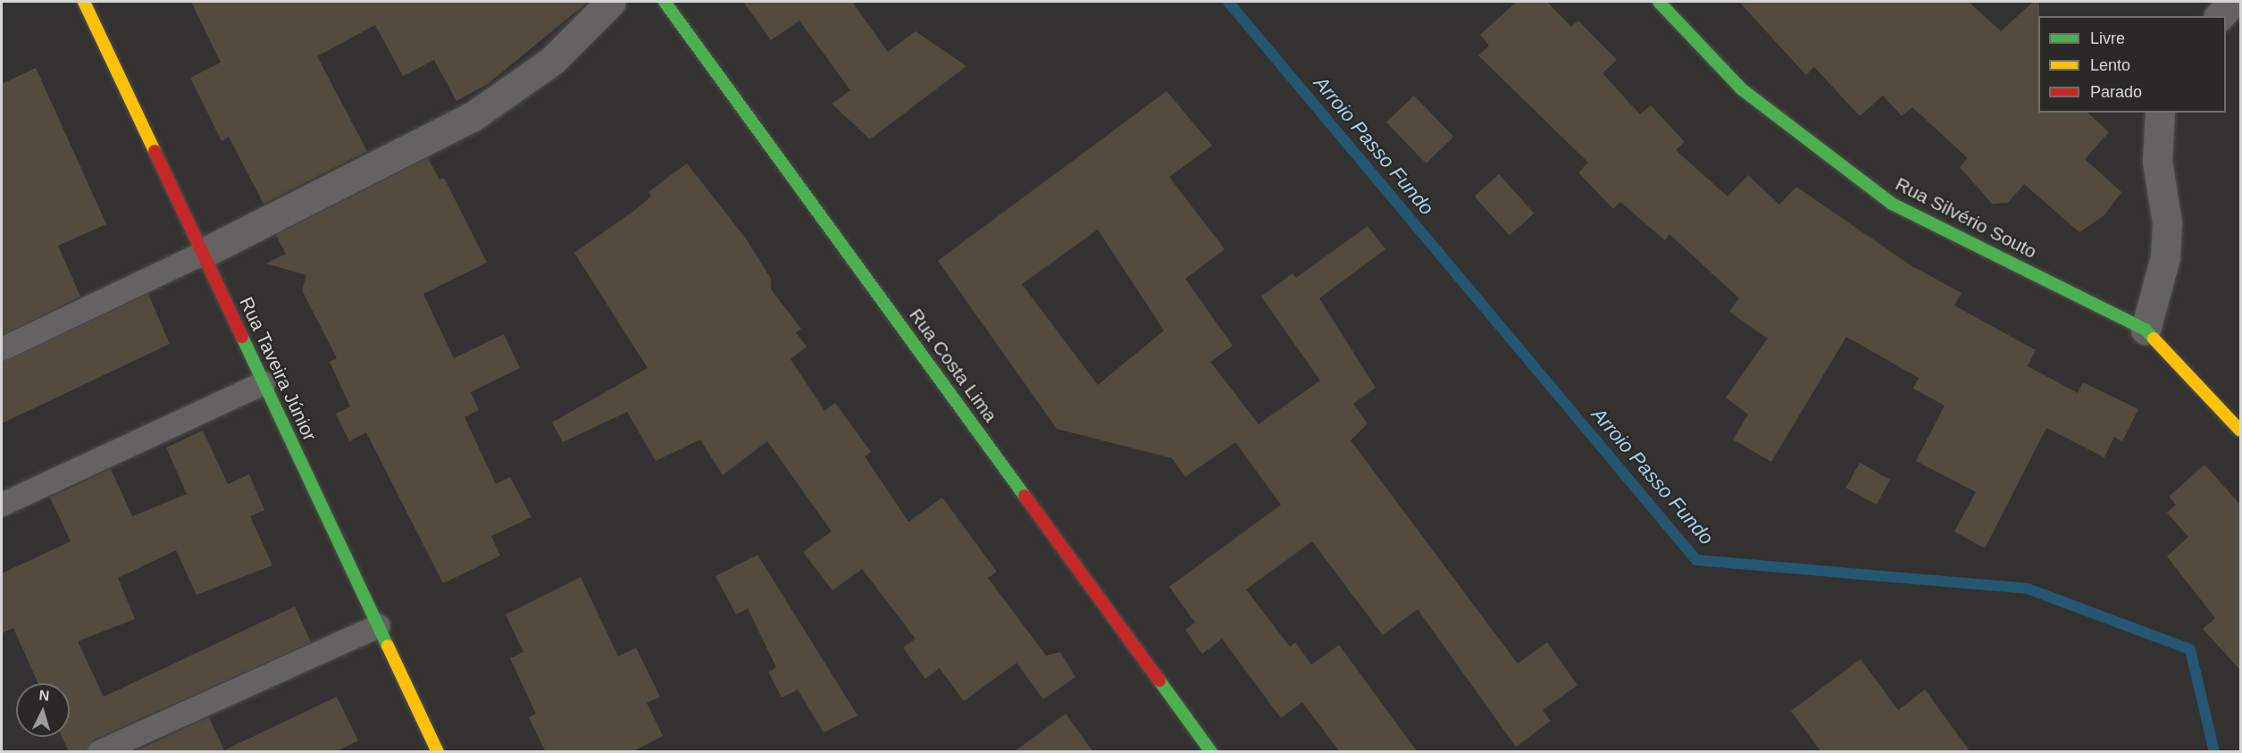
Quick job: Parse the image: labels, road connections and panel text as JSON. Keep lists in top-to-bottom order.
{
  "streets": {
    "street": ["Rua Silvério Souto", "Rua Costa Lima", "Rua Taveira Júnior"]
  },
  "water": ["Arroio Passo Fundo"],
  "legend": ["Livre", "Lento", "Parado"],
  "north": "top"
}
